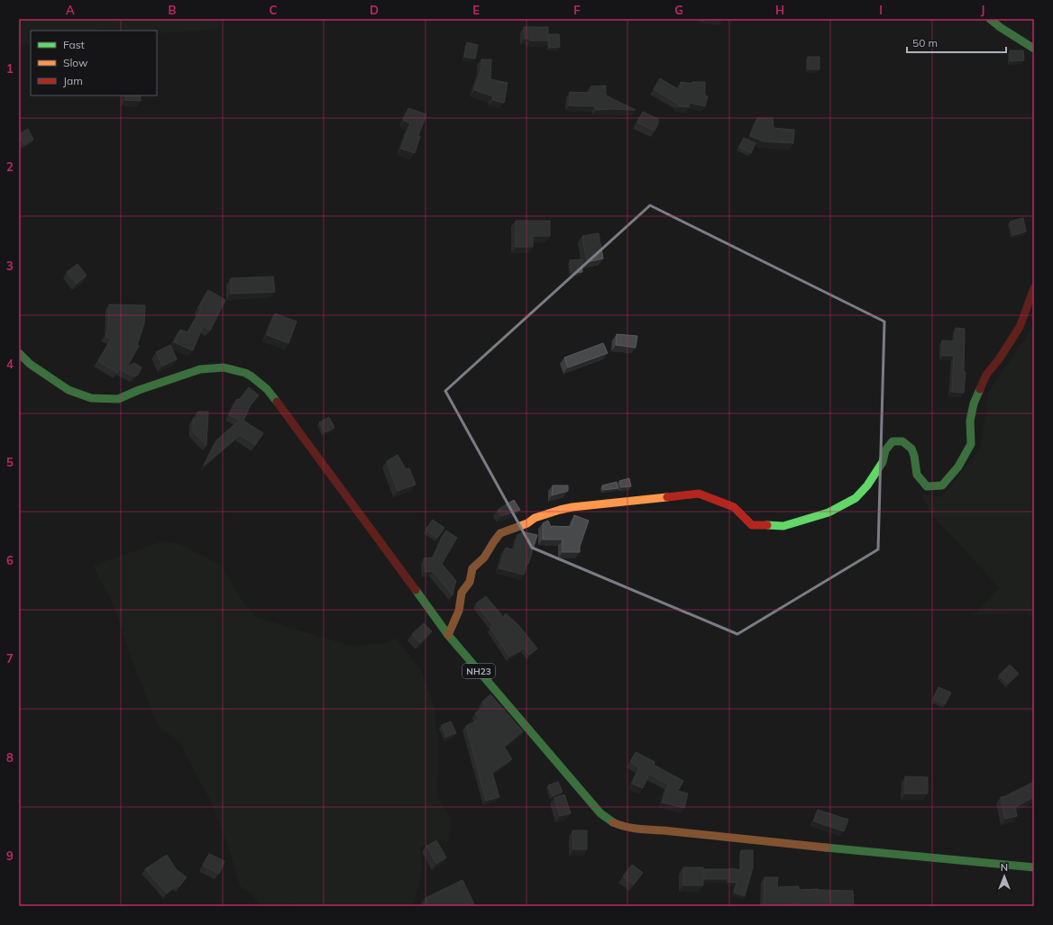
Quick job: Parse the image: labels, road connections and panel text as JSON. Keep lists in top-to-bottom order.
{
  "streets": {
    "main road": ["NH23"]
  },
  "legend": ["Fast", "Slow", "Jam"],
  "scale_bar": "50 m",
  "north": "top",
  "grid": {
    "columns": [
      "A",
      "B",
      "C",
      "D",
      "E",
      "F",
      "G",
      "H",
      "I",
      "J"
    ],
    "rows": [
      "1",
      "2",
      "3",
      "4",
      "5",
      "6",
      "7",
      "8",
      "9"
    ]
  }
}
